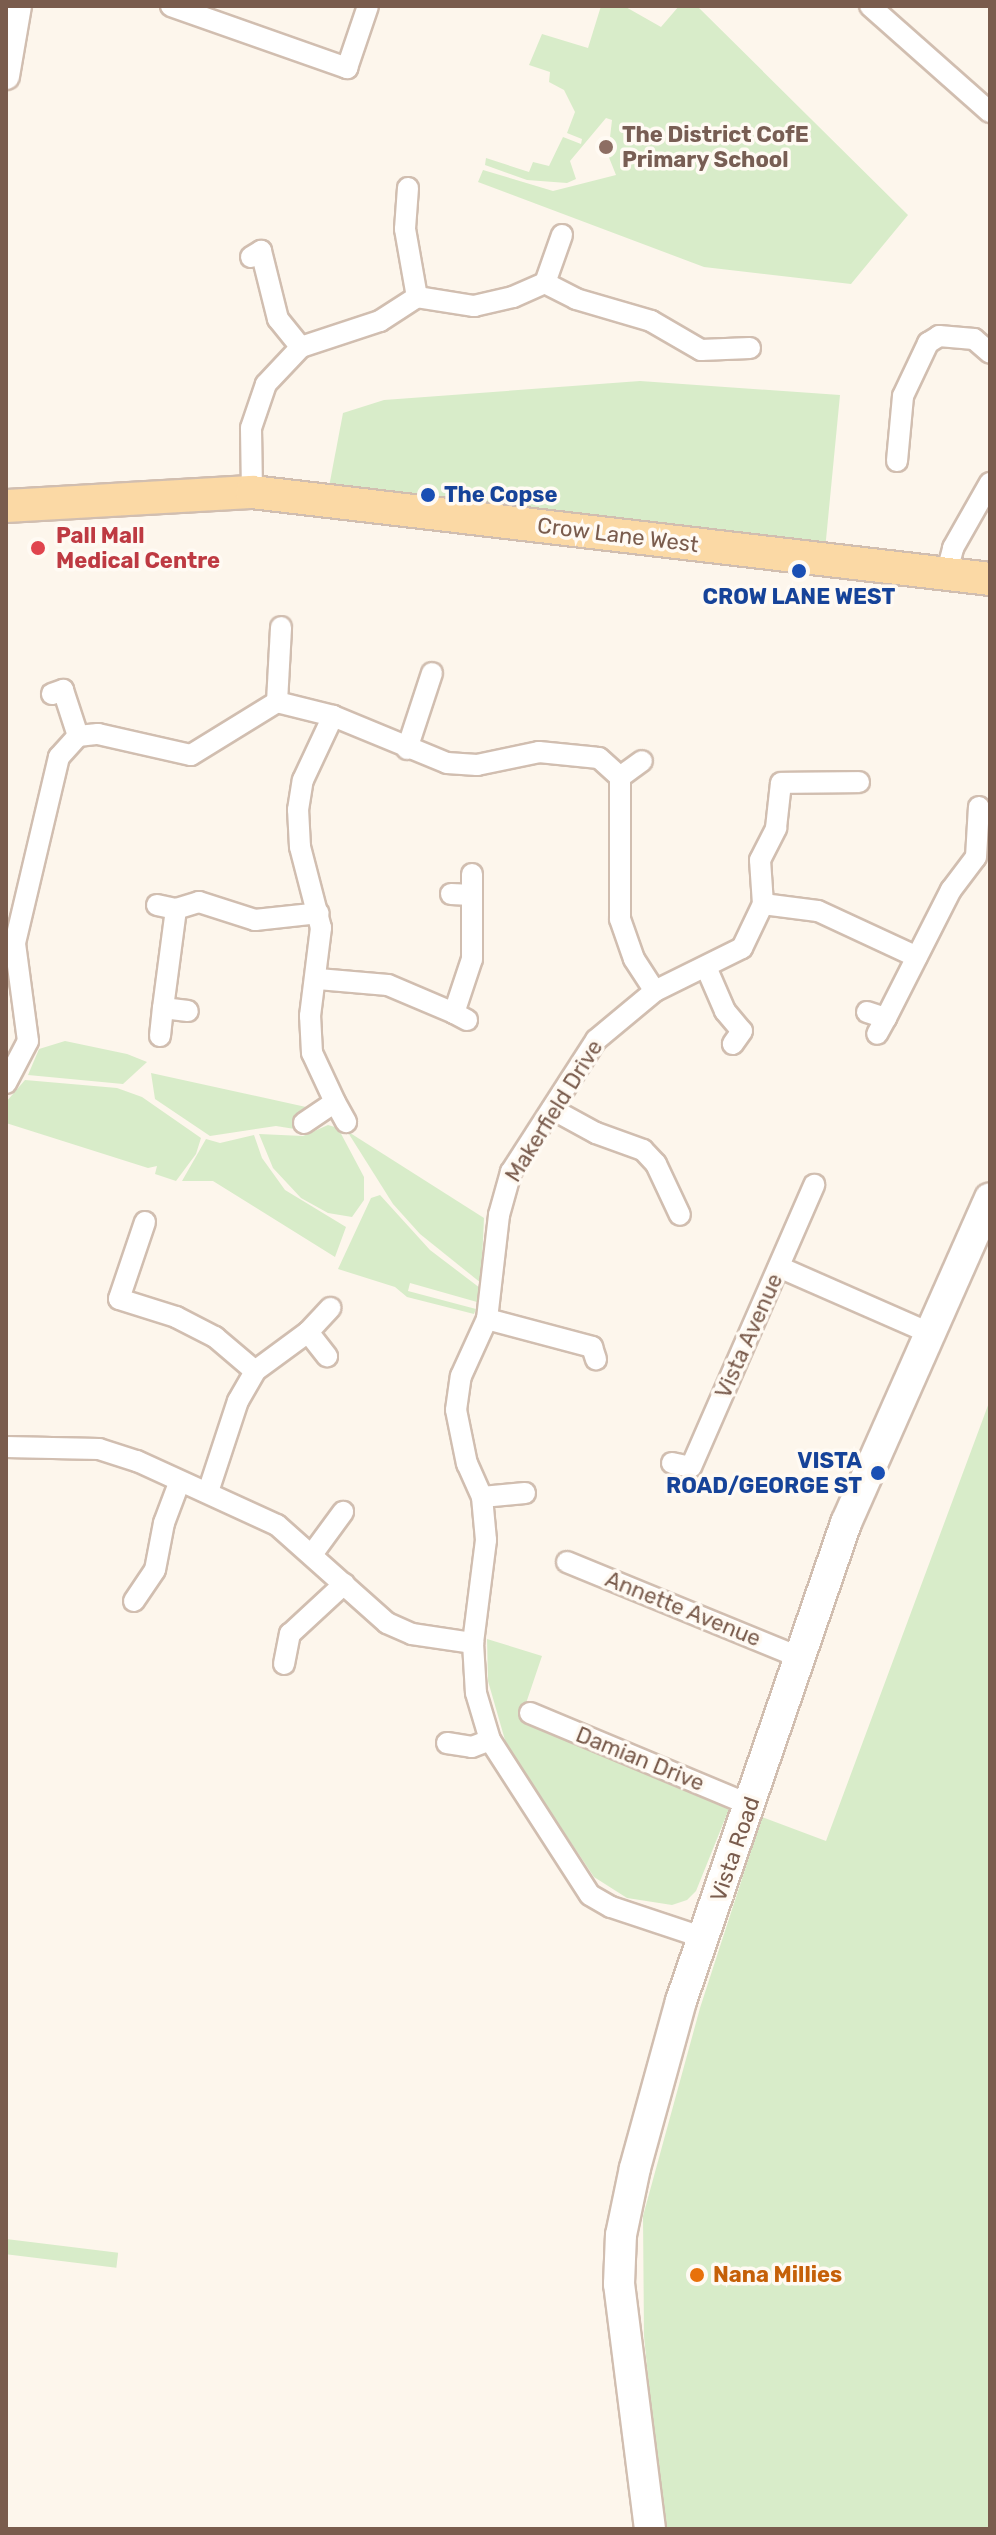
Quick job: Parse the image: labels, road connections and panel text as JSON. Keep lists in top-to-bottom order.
{
  "streets": {
    "main road": ["Crow Lane West", "Vista Road"],
    "street": [
      "Makerfield Drive",
      "Vista Avenue",
      "Annette Avenue",
      "Damian Drive"
    ]
  },
  "crossings": [
    ["Makerfield Drive", "Vista Road"],
    ["Annette Avenue", "Vista Road"],
    ["Damian Drive", "Vista Road"]
  ],
  "places": [
    "The District CofE Primary School",
    "The Copse",
    "Pall Mall Medical Centre",
    "CROW LANE WEST",
    "VISTA ROAD/GEORGE ST",
    "Nana Millies"
  ]
}
